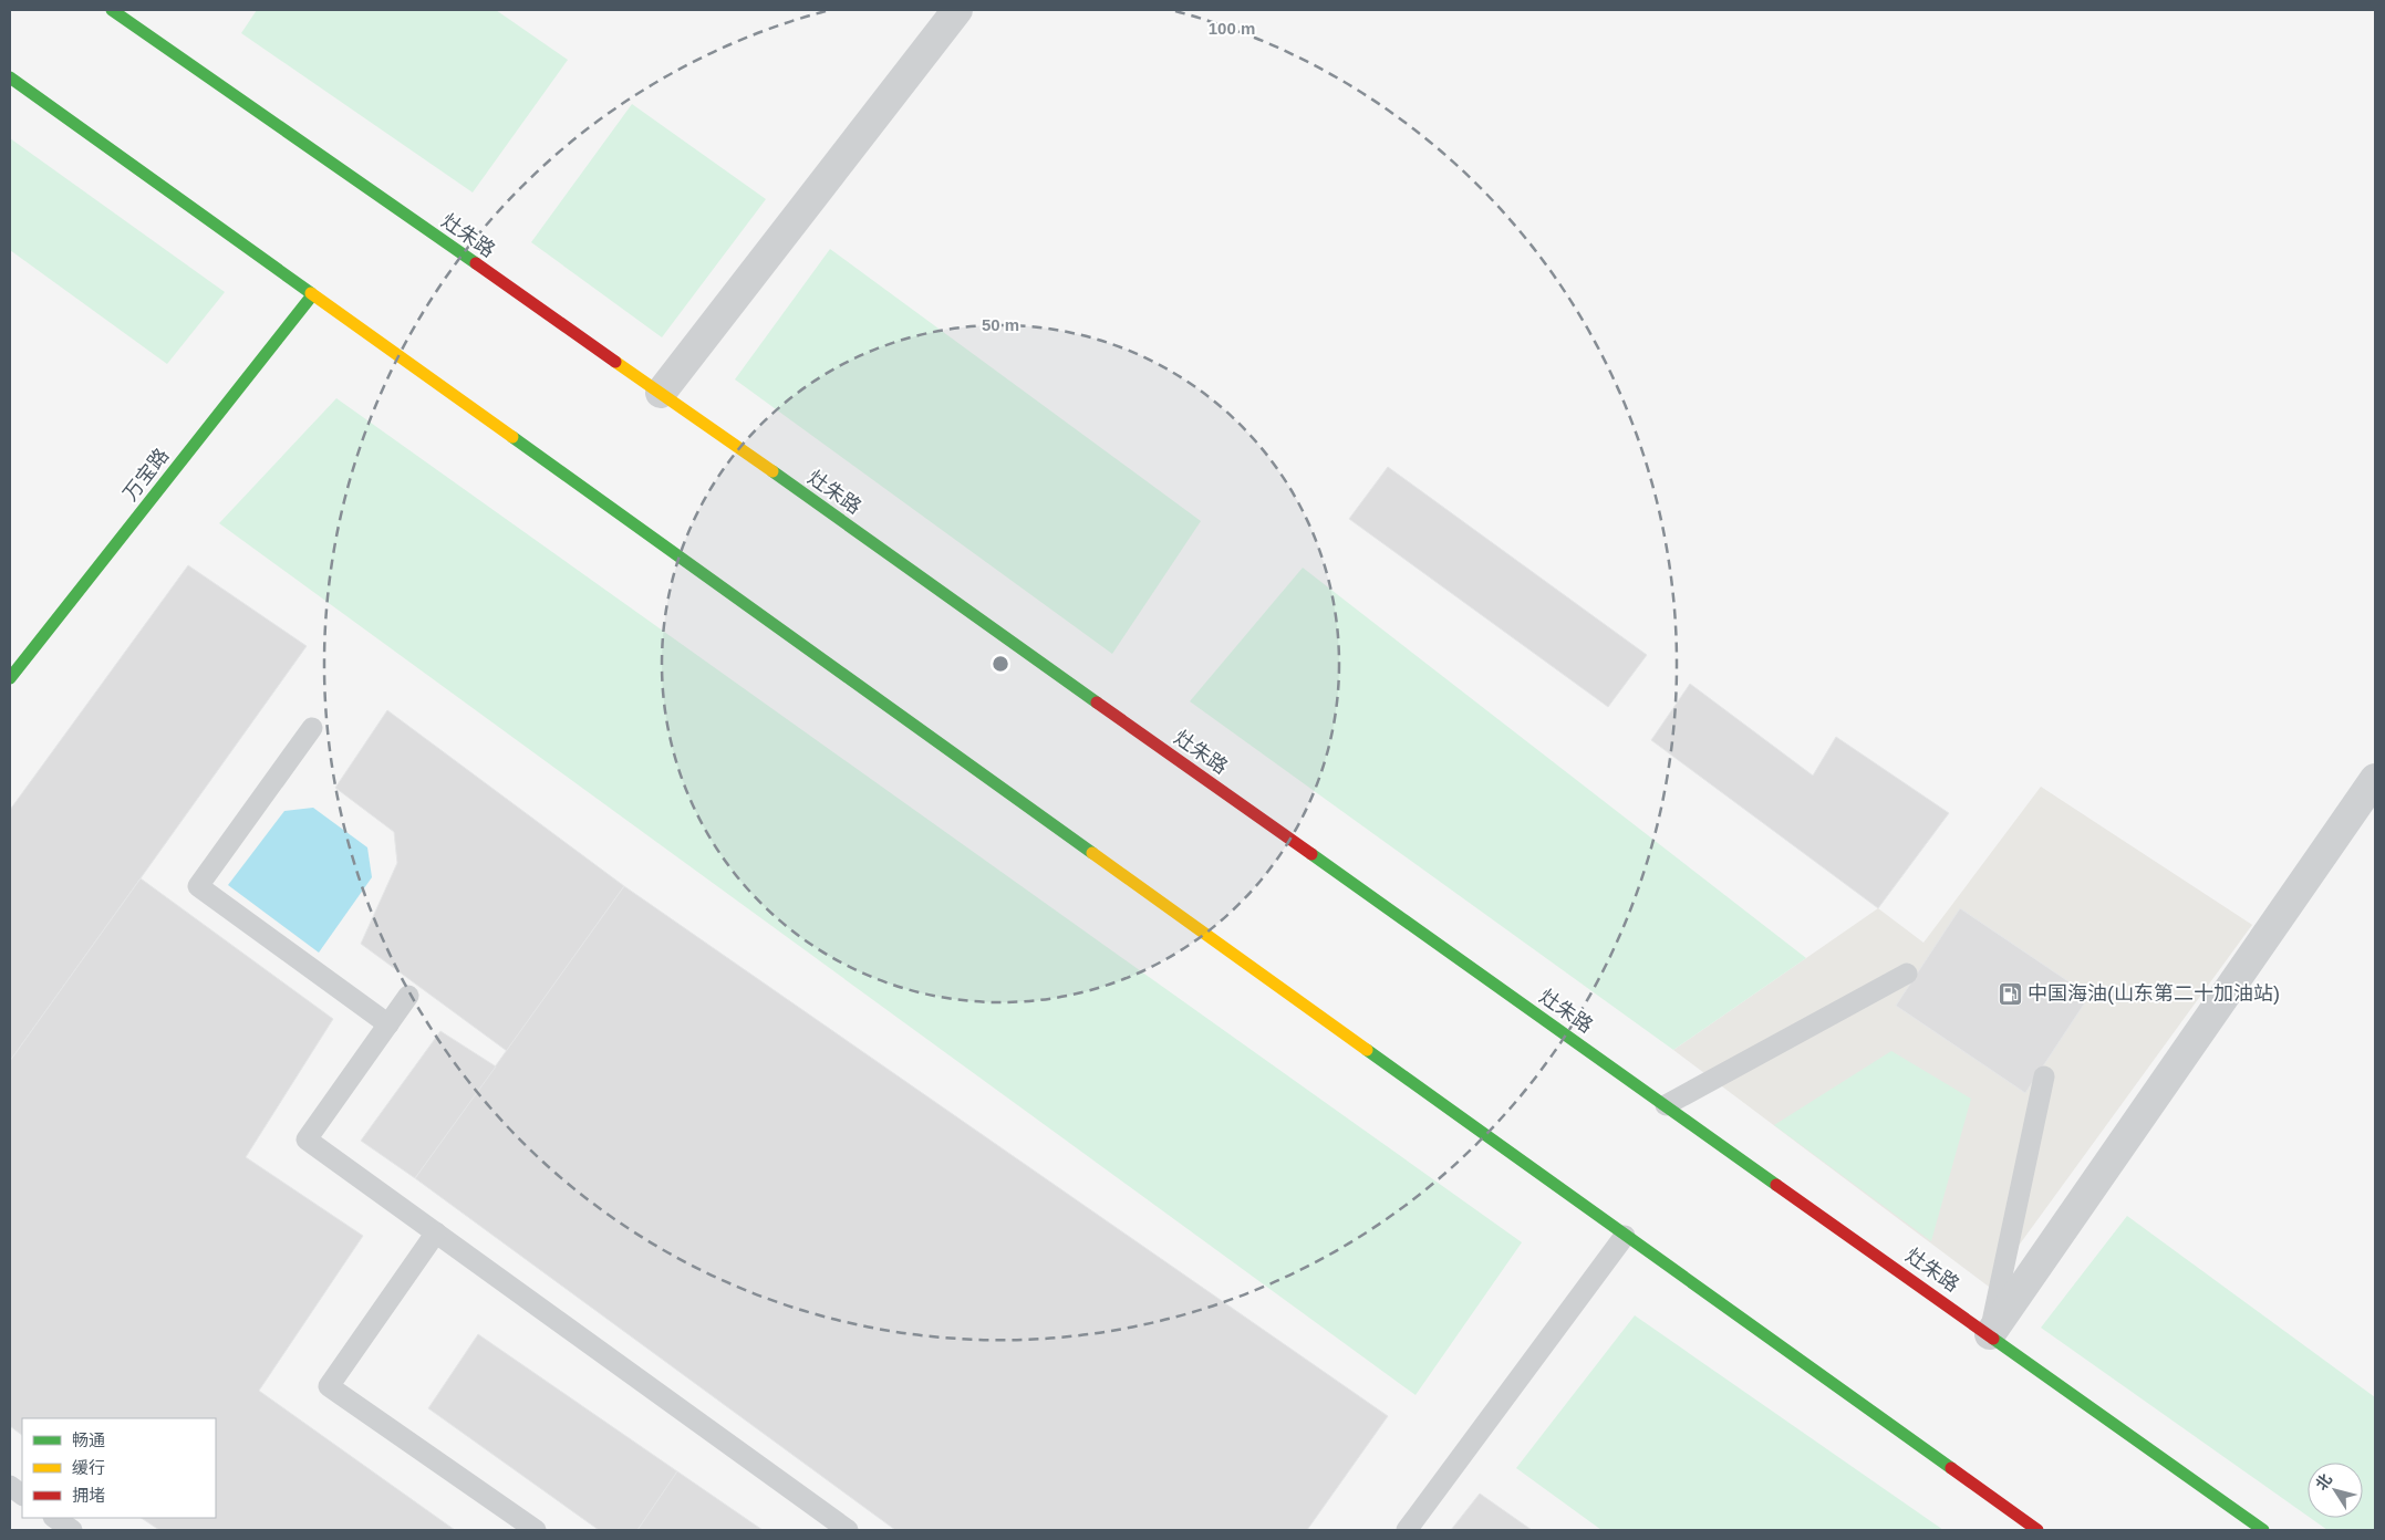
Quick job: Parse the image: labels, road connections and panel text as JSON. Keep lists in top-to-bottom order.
{
  "streets": {
    "main road": ["灶朱路", "万宝路"]
  },
  "places": {
    "fuel station": ["中国海油(山东第二十加油站)"]
  },
  "legend": ["畅通", "缓行", "拥堵"],
  "north": "top left",
  "rings": ["100 m", "50 m"]
}
